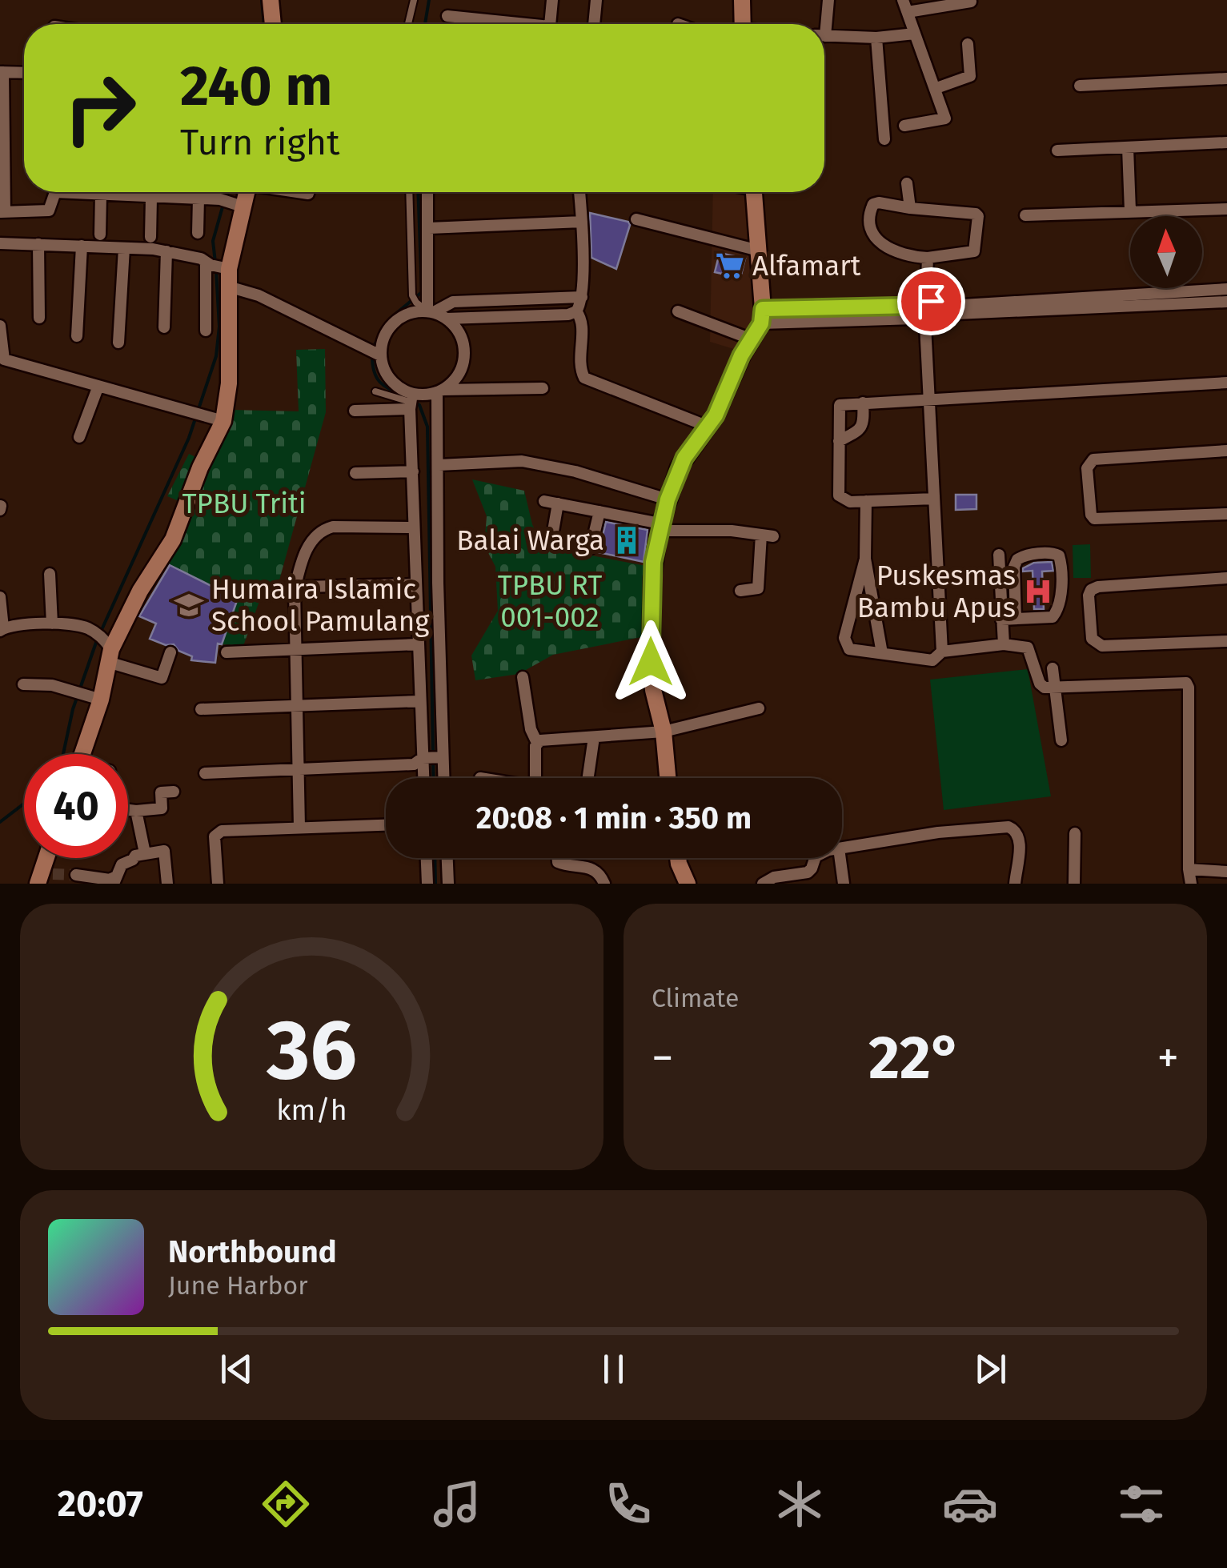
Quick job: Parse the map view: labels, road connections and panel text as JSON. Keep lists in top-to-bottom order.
{
  "parks": ["TPBU Triti", "TPBU RT 001-002"],
  "places": {
    "supermarket": ["Alfamart"],
    "building": ["Balai Warga"],
    "hospital": ["Puskesmas Bambu Apus"],
    "school or university": ["Humaira Islamic School Pamulang"]
  },
  "north": "top",
  "page": {
    "turn": ["240 m", "Turn right"],
    "limit": "40",
    "trip": "20:08 · 1 min · 350 m",
    "tile": "Climate",
    "heat": ["−", "22°", "+"],
    "song": ["Northbound", "June Harbor"],
    "tabs": "20:07",
    "gauge": ["36", "km/h"]
  }
}
